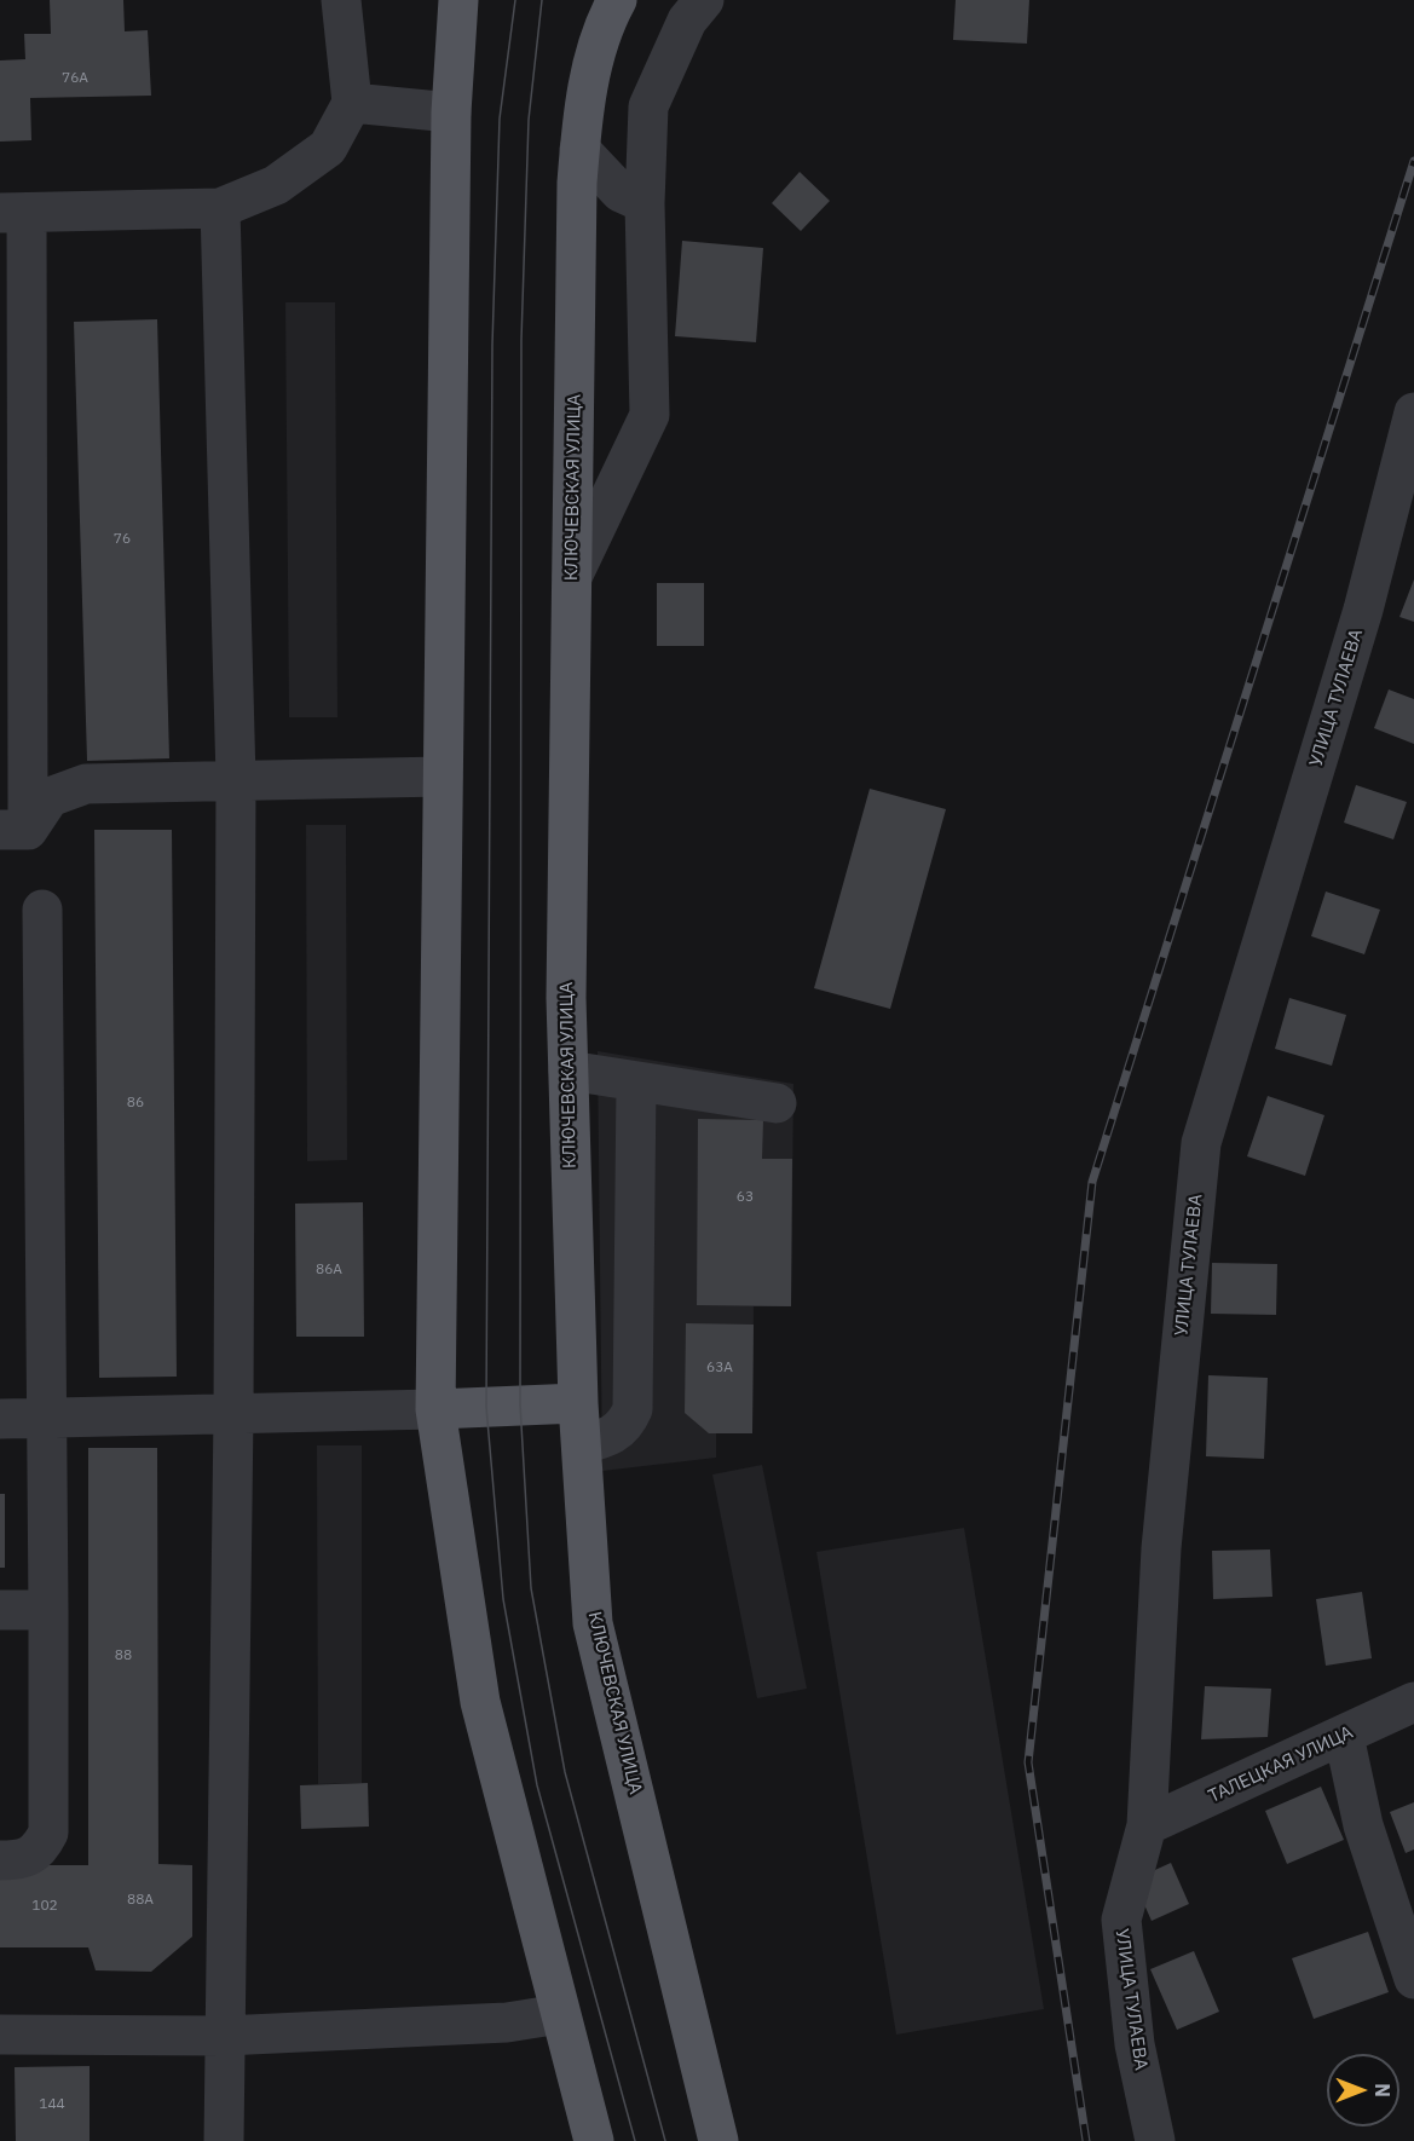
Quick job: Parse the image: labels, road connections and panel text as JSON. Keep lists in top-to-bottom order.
{
  "streets": {
    "main road": ["КЛЮЧЕВСКАЯ УЛИЦА"],
    "street": ["УЛИЦА ТУЛАЕВА", "ТАЛЕЦКАЯ УЛИЦА"]
  },
  "crossings": [
    ["УЛИЦА ТУЛАЕВА", "ТАЛЕЦКАЯ УЛИЦА"]
  ],
  "house_numbers": [
    "76А",
    "76",
    "86",
    "63",
    "86А",
    "63А",
    "88",
    "88А",
    "102",
    "144"
  ],
  "north": "right"
}
